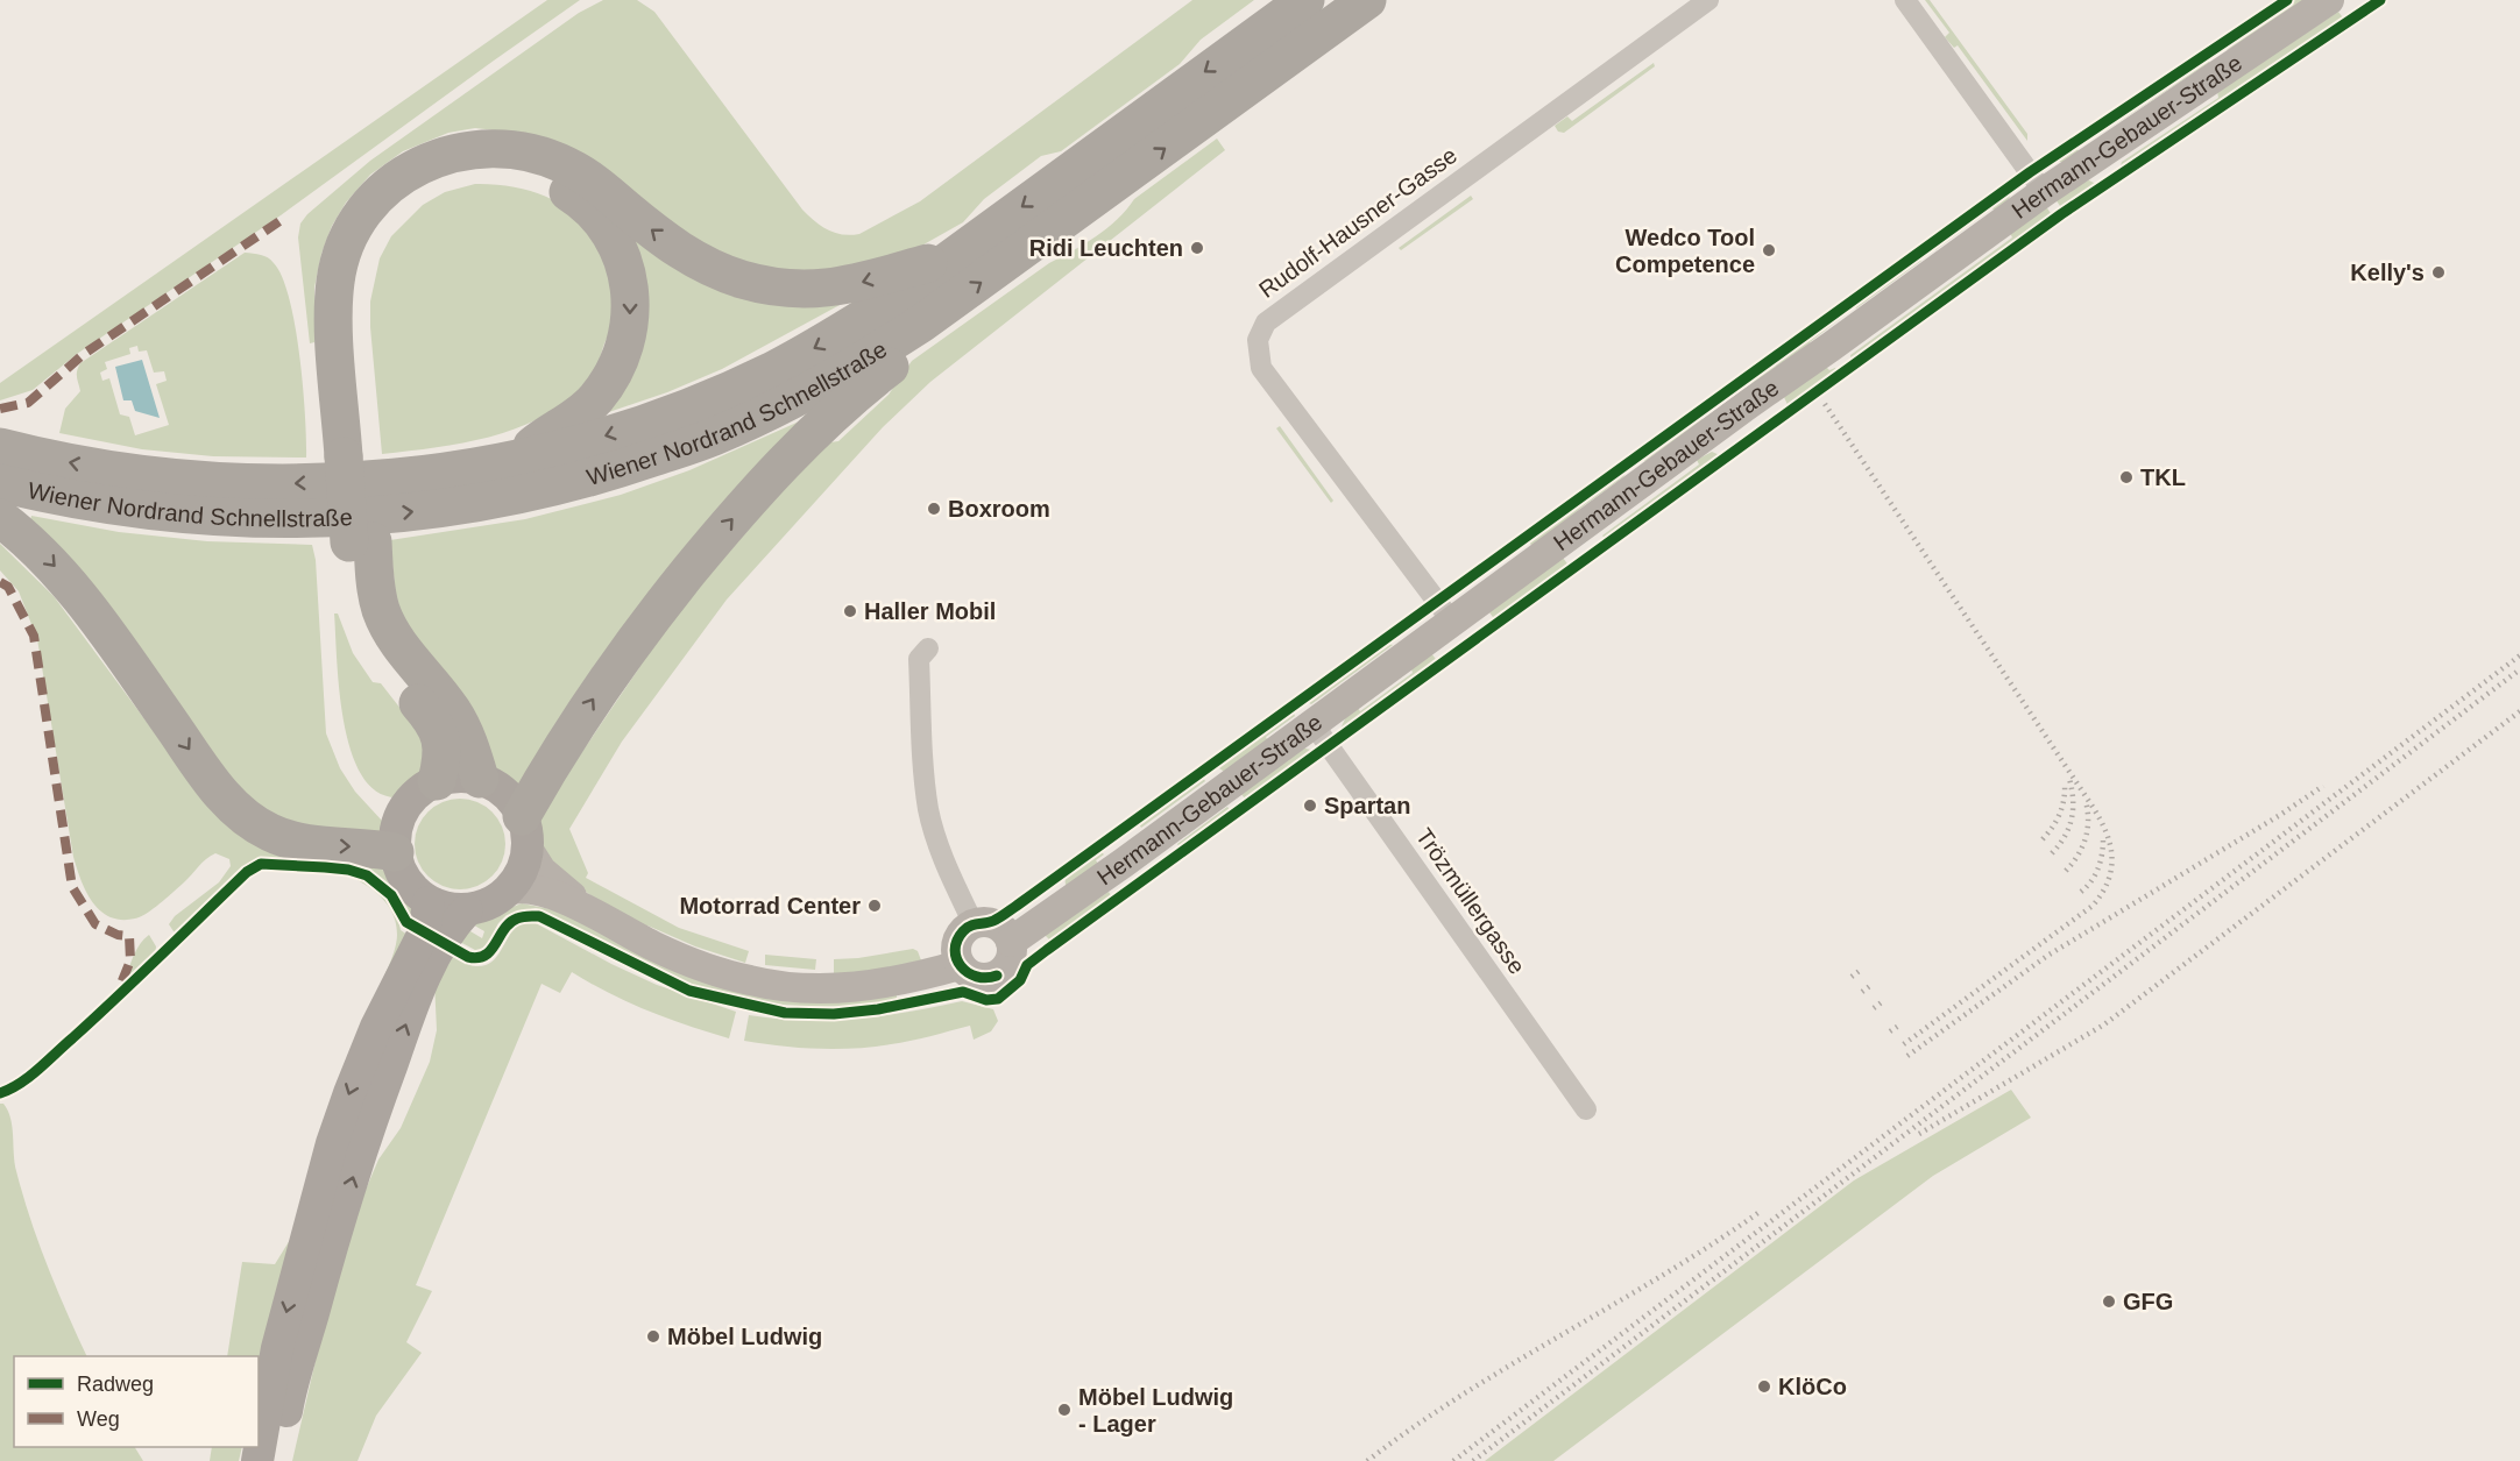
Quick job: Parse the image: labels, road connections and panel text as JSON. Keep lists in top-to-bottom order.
{
  "streets": {
    "highway": ["Wiener Nordrand Schnellstraße"],
    "street": ["Hermann-Gebauer-Straße", "Rudolf-Hausner-Gasse", "Trözmüllergasse"]
  },
  "crossings": [
    ["Hermann-Gebauer-Straße", "Rudolf-Hausner-Gasse"],
    ["Hermann-Gebauer-Straße", "Trözmüllergasse"]
  ],
  "places": [
    "Ridi Leuchten",
    "Wedco Tool Competence",
    "Kelly's",
    "TKL",
    "Boxroom",
    "Haller Mobil",
    "Spartan",
    "Motorrad Center",
    "GFG",
    "Möbel Ludwig",
    "KlöCo",
    "Möbel Ludwig - Lager"
  ],
  "legend": ["Radweg", "Weg"]
}
